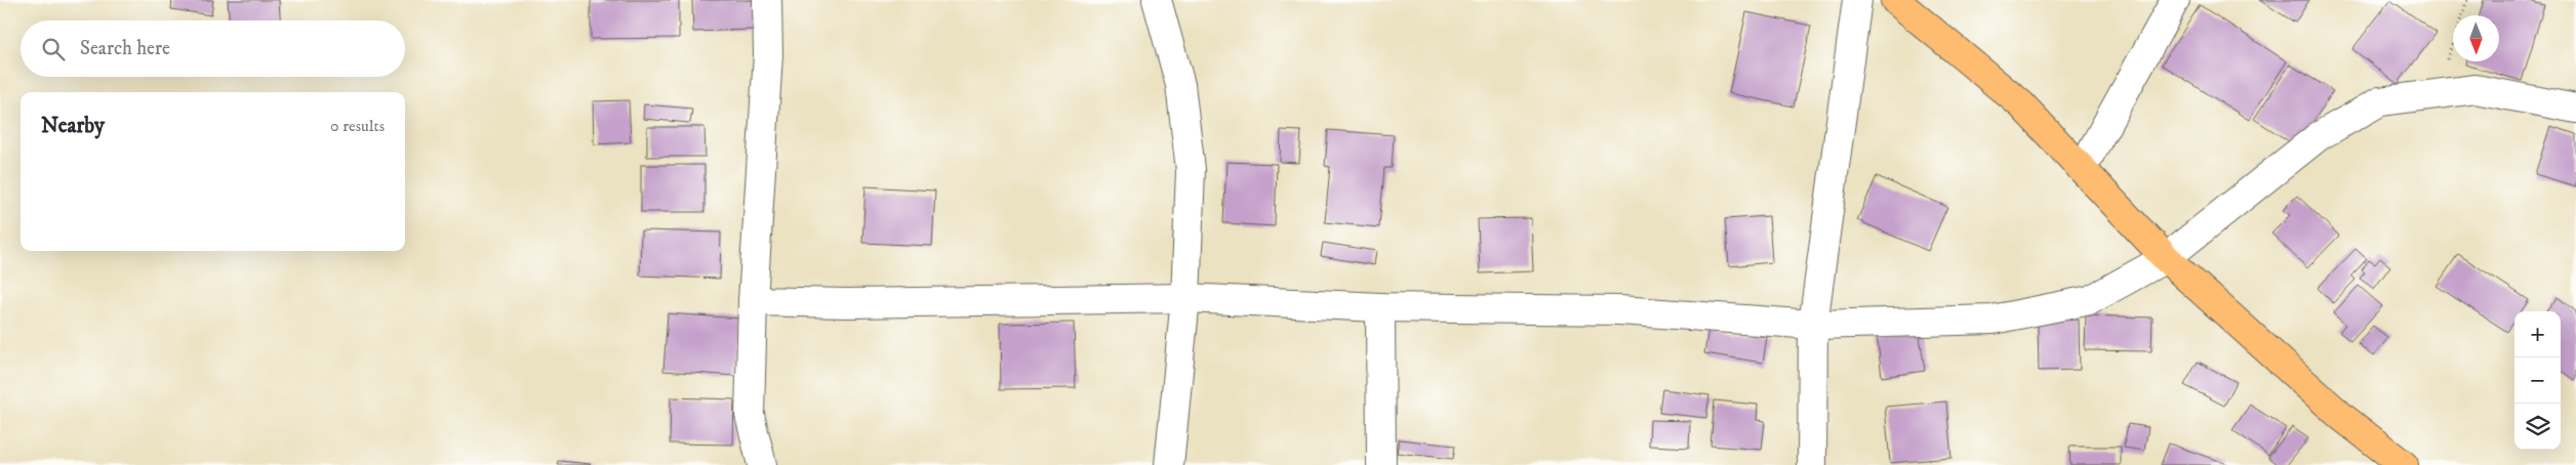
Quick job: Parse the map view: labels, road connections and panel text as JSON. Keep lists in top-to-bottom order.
{
  "north": "bottom",
  "page": {
    "search": "Search here",
    "heading": ["Nearby", "0 results"],
    "map_buttons": ["+", "−"]
  }
}
